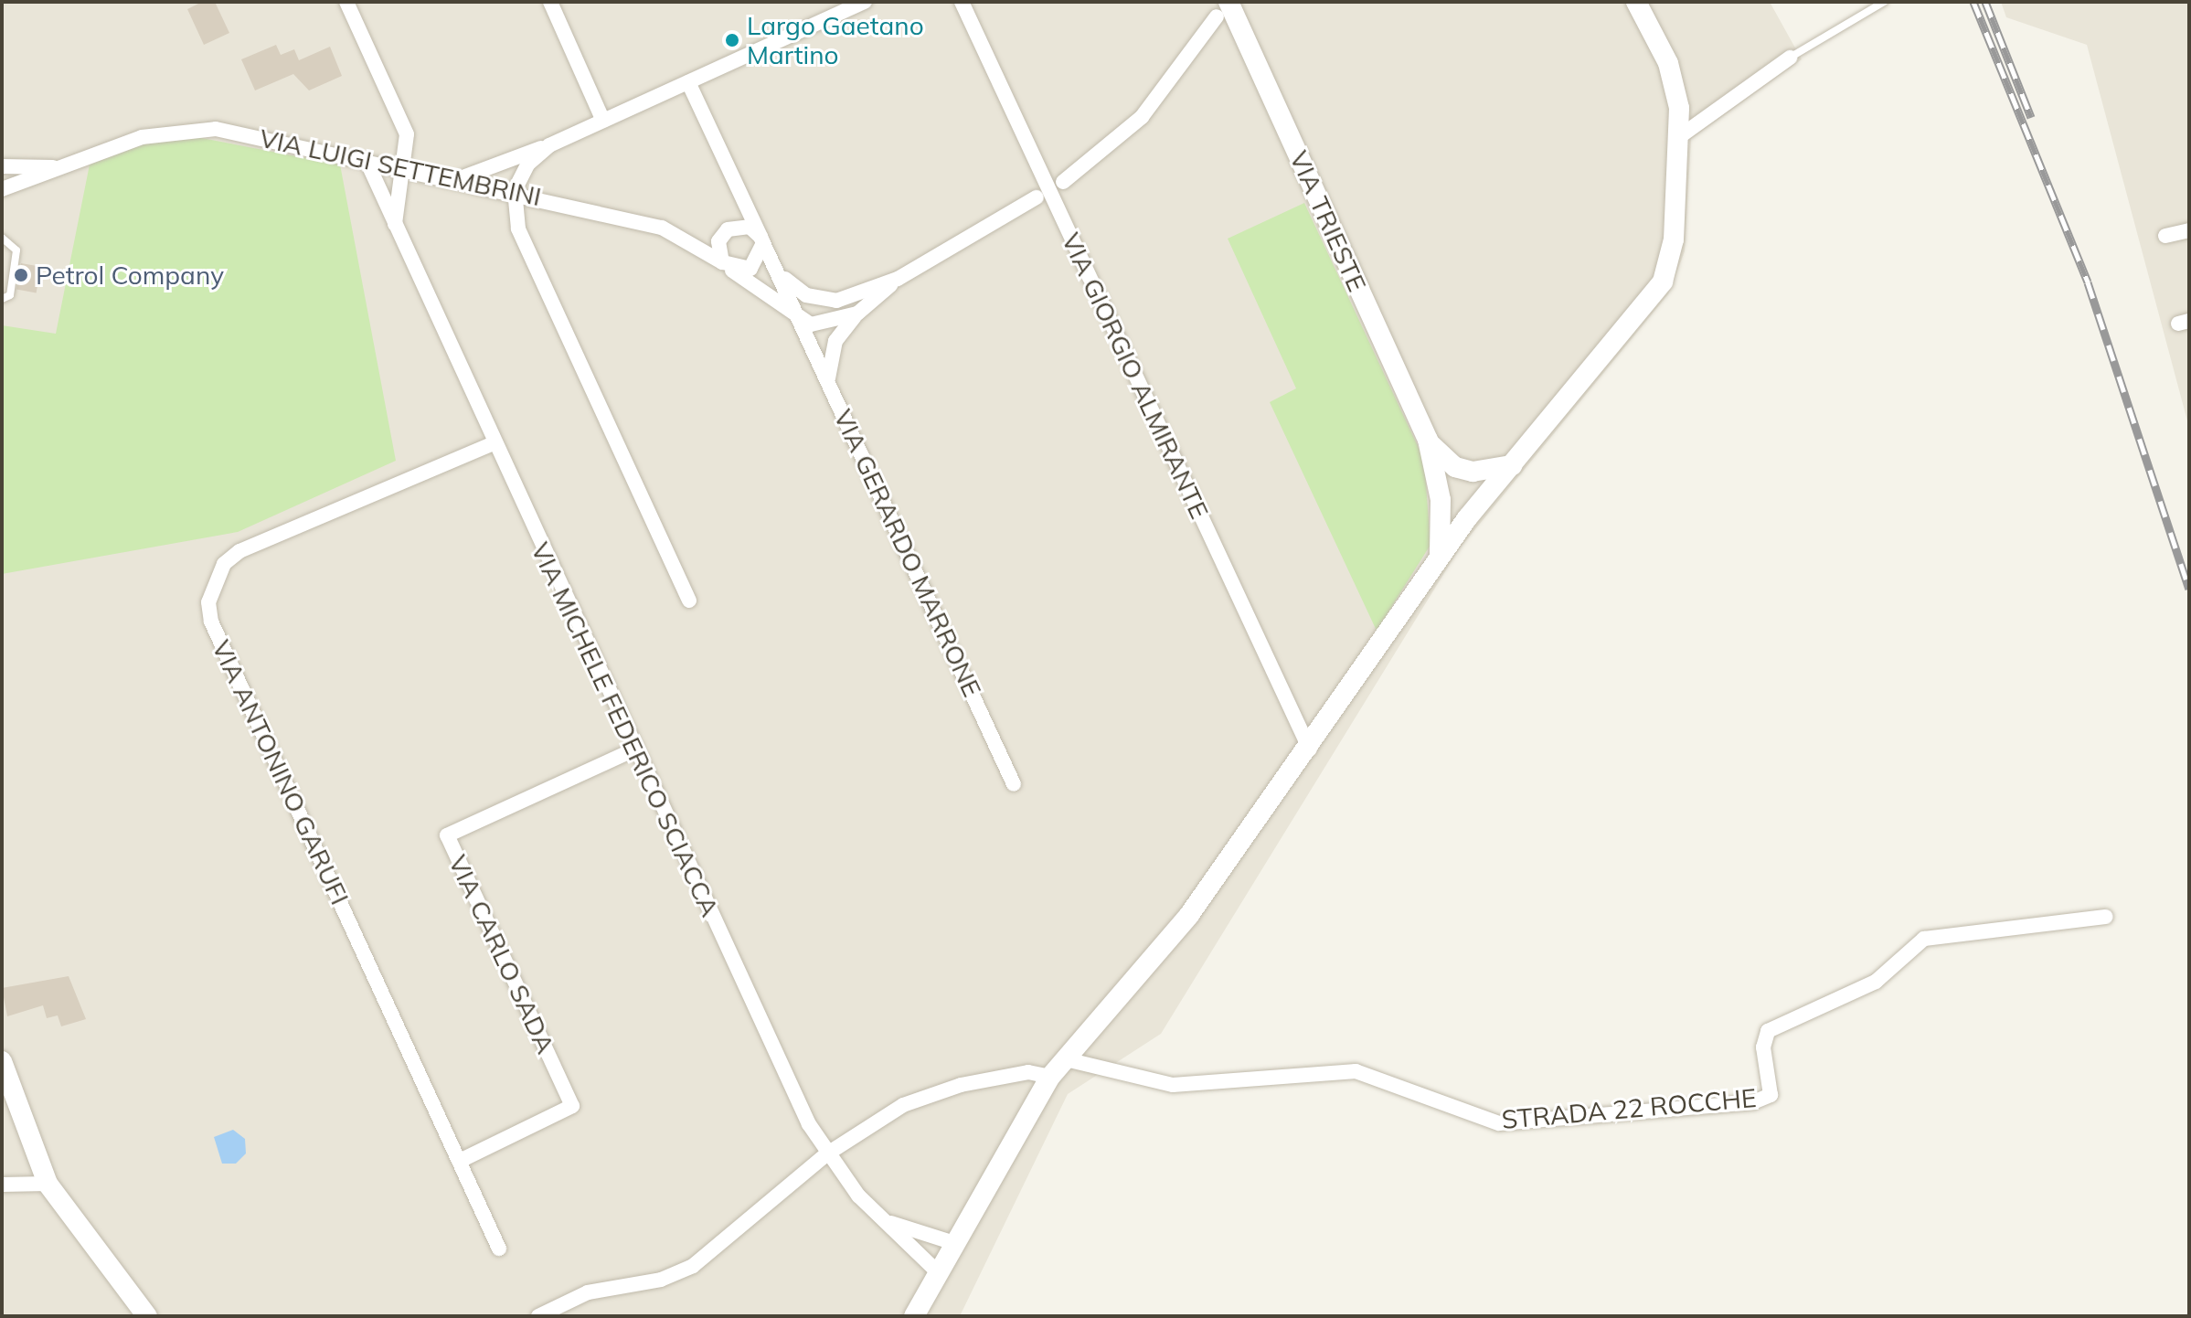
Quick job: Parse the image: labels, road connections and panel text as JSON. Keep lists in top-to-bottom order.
{
  "streets": {
    "street": [
      "VIA LUIGI SETTEMBRINI",
      "VIA TRIESTE",
      "VIA GIORGIO ALMIRANTE",
      "VIA GERARDO MARRONE",
      "VIA MICHELE FEDERICO SCIACCA",
      "VIA ANTONINO GARUFI",
      "VIA CARLO SADA",
      "STRADA 22 ROCCHE"
    ]
  },
  "crossings": [
    ["VIA LUIGI SETTEMBRINI", "VIA GERARDO MARRONE"],
    ["VIA LUIGI SETTEMBRINI", "VIA MICHELE FEDERICO SCIACCA"],
    ["VIA MICHELE FEDERICO SCIACCA", "VIA ANTONINO GARUFI"],
    ["VIA MICHELE FEDERICO SCIACCA", "VIA CARLO SADA"],
    ["VIA ANTONINO GARUFI", "VIA CARLO SADA"]
  ],
  "places": ["Largo Gaetano Martino", "Petrol Company"]
}
